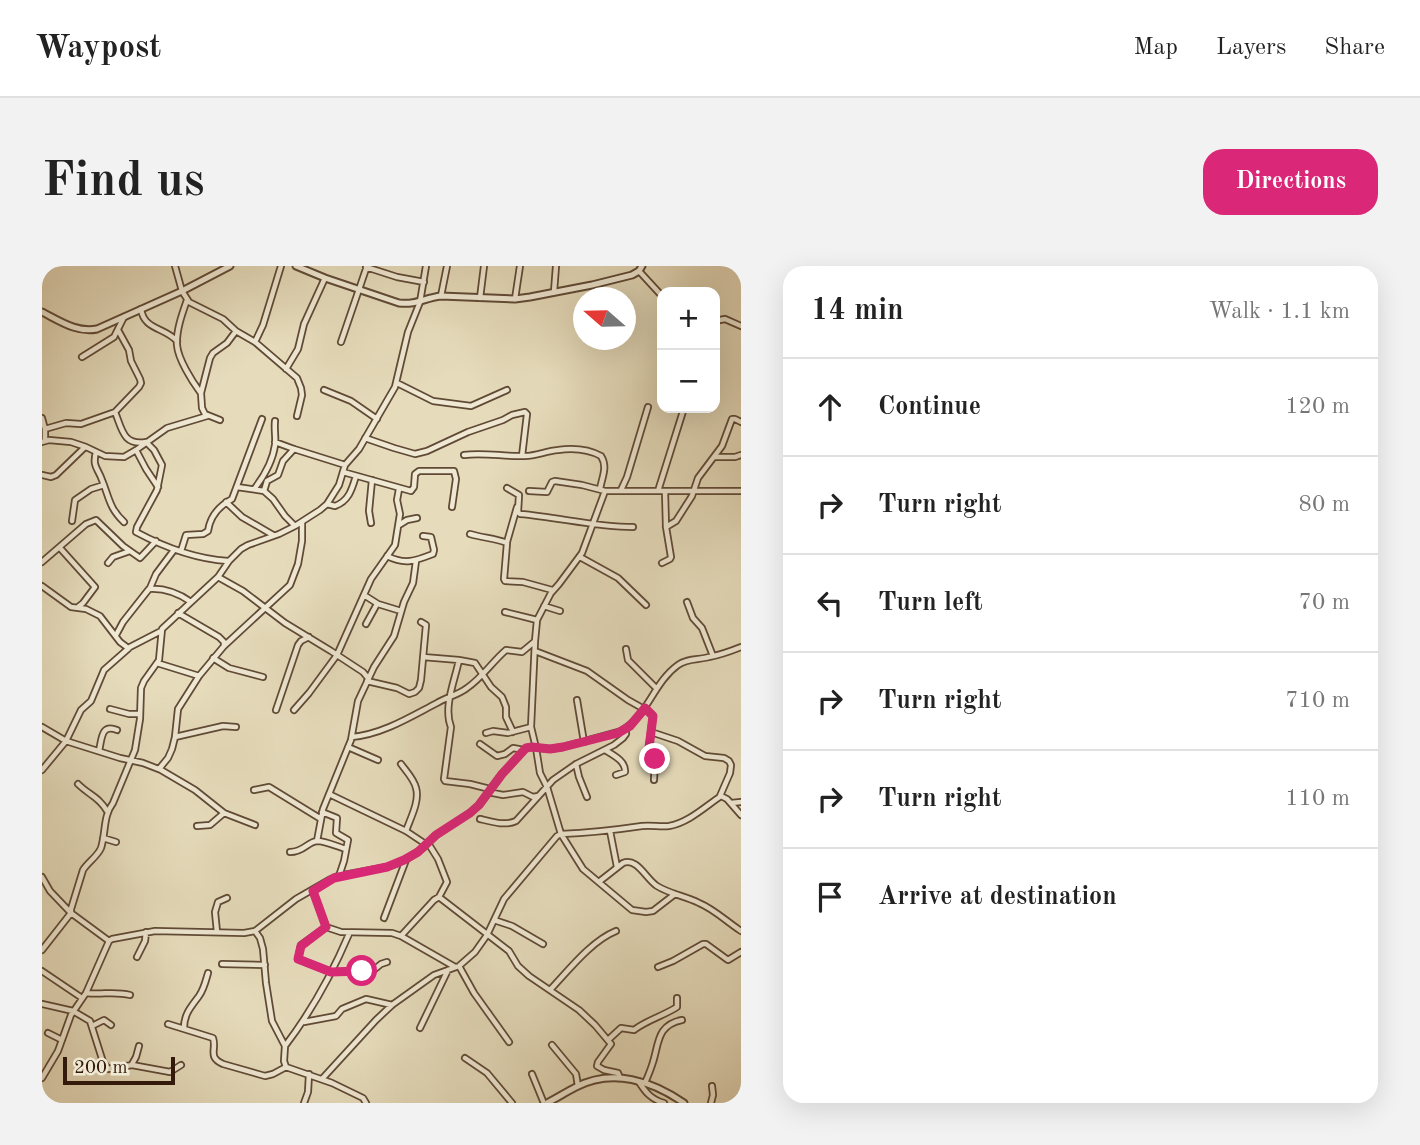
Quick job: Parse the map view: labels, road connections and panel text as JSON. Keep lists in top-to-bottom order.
{
  "scale_bar": "200 m",
  "north": "left",
  "page": {
    "header": "Waypost",
    "nav": ["Map", "Layers", "Share"],
    "buttons": "Directions",
    "title": "Find us",
    "heading": ["14 min", "Walk · 1.1 km"],
    "map_buttons": ["+", "−"],
    "list": [
      ["Continue", "120 m"],
      ["Turn right", "80 m"],
      ["Turn left", "70 m"],
      ["Turn right", "710 m"],
      ["Turn right", "110 m"],
      "Arrive at destination"
    ],
    "scale": "200 m"
  }
}
